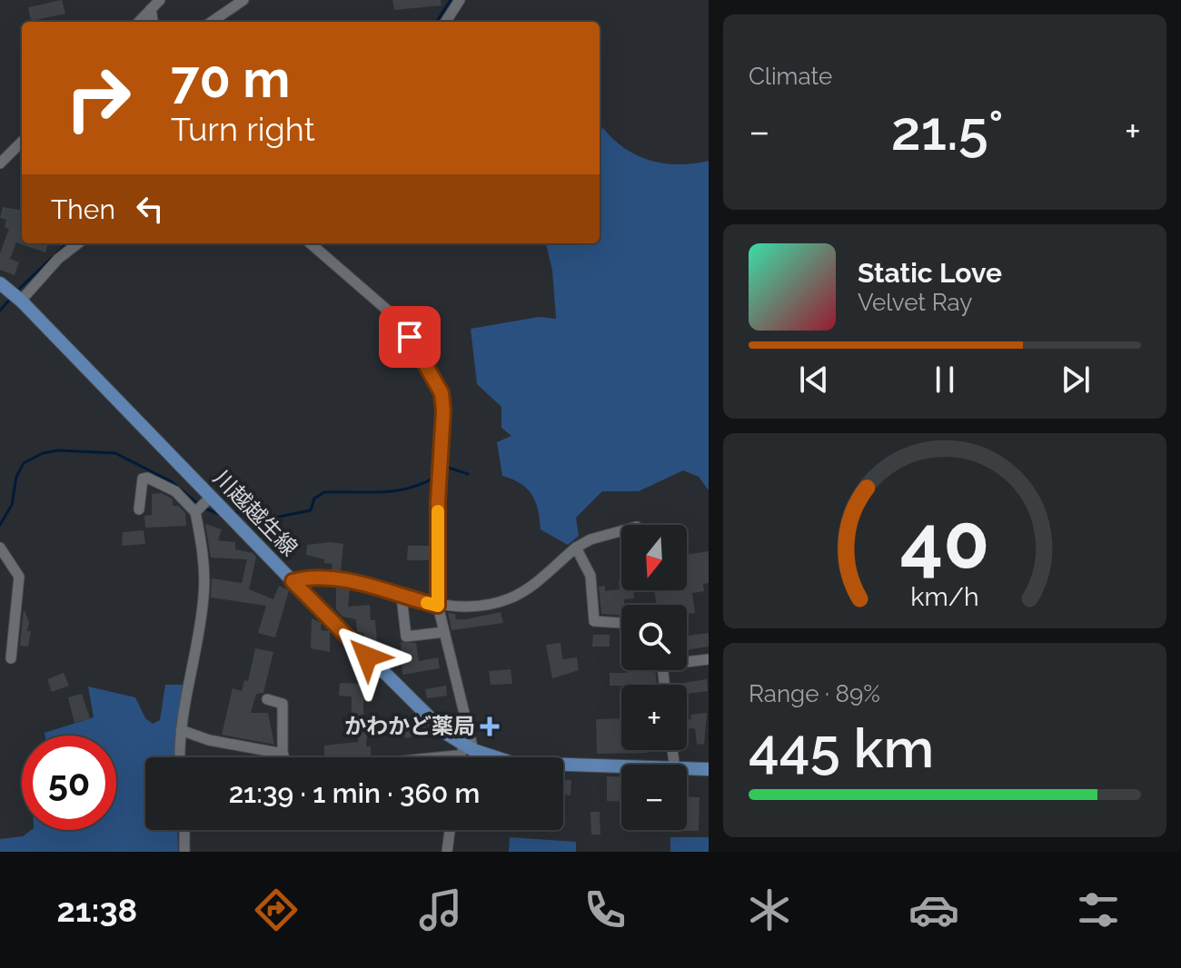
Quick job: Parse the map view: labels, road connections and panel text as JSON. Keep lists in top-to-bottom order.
{
  "streets": {
    "main road": ["川越越生線"]
  },
  "places": {
    "health": ["かわかど薬局"]
  },
  "north": "bottom",
  "page": {
    "tile": [
      "Climate",
      ["Range · 89%", "445 km"]
    ],
    "turn": ["70 m", "Turn right"],
    "heat": ["−", "21.5°", "+"],
    "then": "Then",
    "song": ["Static Love", "Velvet Ray"],
    "map_buttons": ["+", "−"],
    "limit": "50",
    "trip": "21:39 · 1 min · 360 m",
    "tabs": "21:38",
    "gauge": ["40", "km/h"]
  }
}
